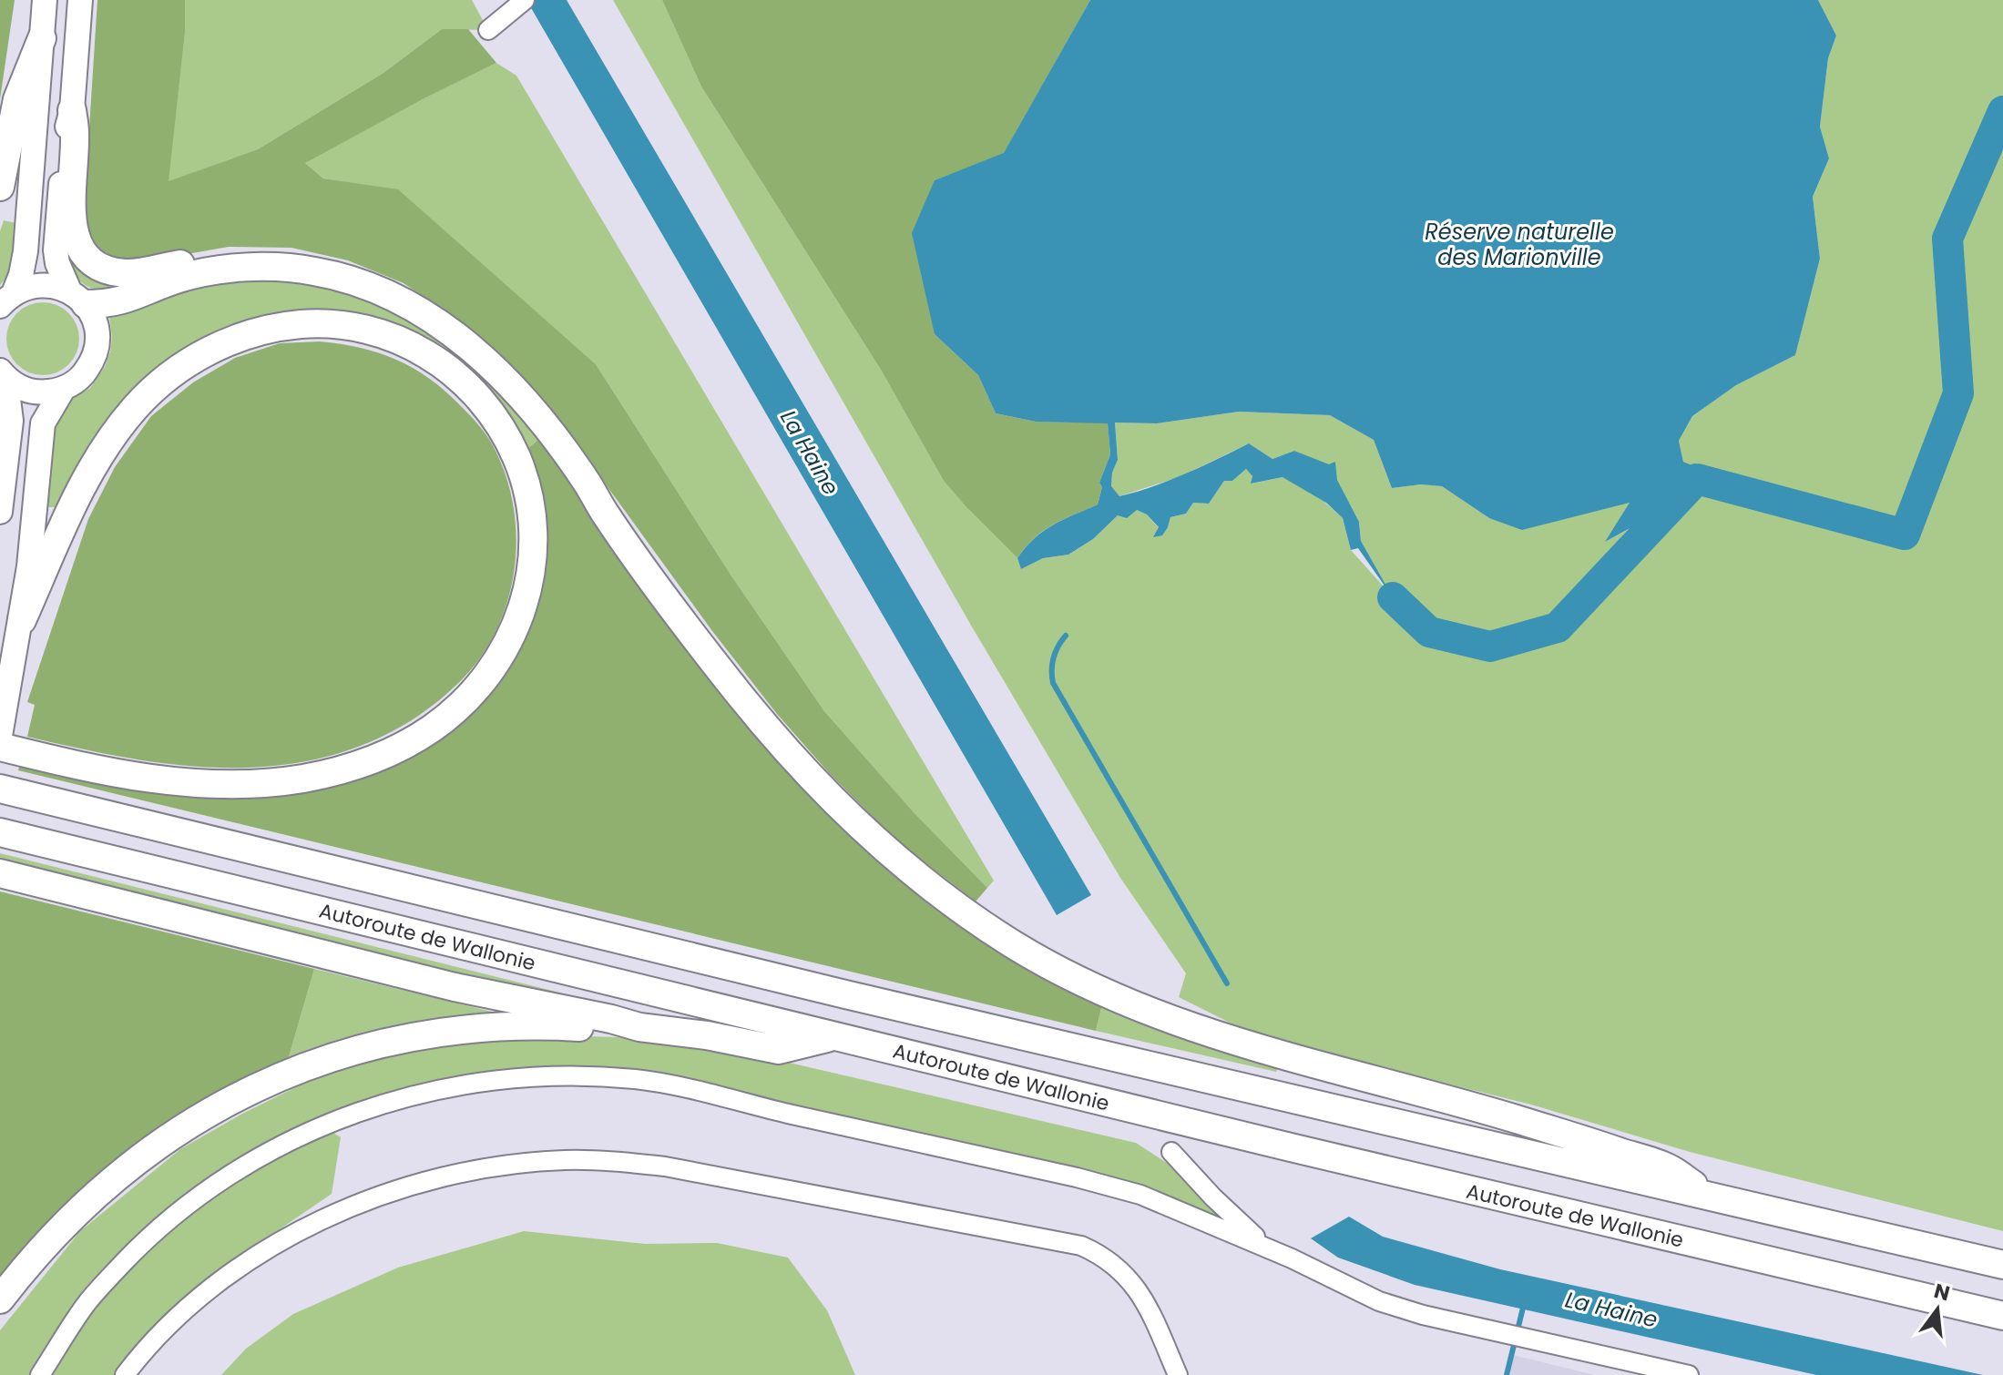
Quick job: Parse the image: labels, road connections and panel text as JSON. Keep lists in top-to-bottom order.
{
  "streets": {
    "highway": ["Autoroute de Wallonie"]
  },
  "water": ["Réserve naturelle des Marionville", "La Haine"],
  "north": "top"
}
